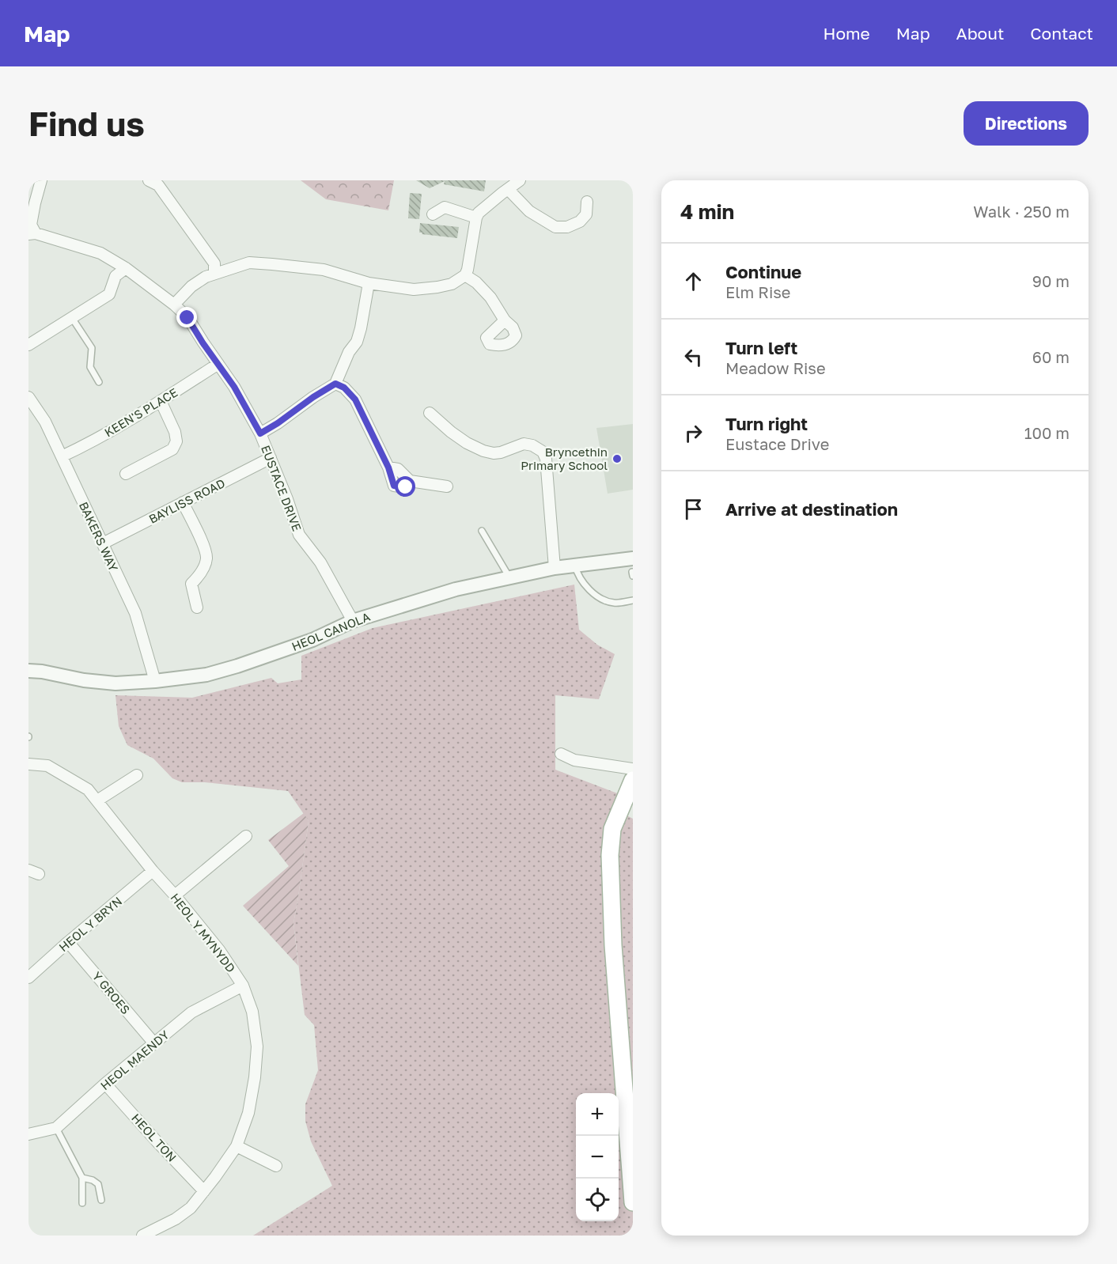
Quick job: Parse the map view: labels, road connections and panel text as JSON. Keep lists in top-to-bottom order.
{
  "streets": {
    "street": [
      "KEEN'S PLACE",
      "EUSTACE DRIVE",
      "BAYLISS ROAD",
      "BAKERS WAY",
      "HEOL CANOLA",
      "HEOL Y BRYN",
      "HEOL Y MYNYDD",
      "Y GROES",
      "HEOL MAENDY",
      "HEOL TON"
    ]
  },
  "crossings": [
    ["KEEN'S PLACE", "EUSTACE DRIVE"],
    ["KEEN'S PLACE", "BAKERS WAY"],
    ["EUSTACE DRIVE", "BAYLISS ROAD"],
    ["EUSTACE DRIVE", "HEOL CANOLA"],
    ["BAYLISS ROAD", "BAKERS WAY"],
    ["BAKERS WAY", "HEOL CANOLA"],
    ["HEOL Y BRYN", "HEOL Y MYNYDD"],
    ["HEOL Y BRYN", "Y GROES"],
    ["HEOL Y MYNYDD", "HEOL MAENDY"],
    ["HEOL Y MYNYDD", "HEOL TON"],
    ["Y GROES", "HEOL MAENDY"],
    ["HEOL MAENDY", "HEOL TON"]
  ],
  "places": ["Bryncethin Primary School"],
  "page": {
    "header": "Map",
    "nav": [
      "Home",
      "Map",
      "About",
      "Contact"
    ],
    "buttons": "Directions",
    "title": "Find us",
    "heading": ["4 min", "Walk · 250 m"],
    "list": [
      ["Continue", "Elm Rise", "90 m"],
      ["Turn left", "Meadow Rise", "60 m"],
      ["Turn right", "Eustace Drive", "100 m"],
      "Arrive at destination"
    ],
    "map_buttons": ["+", "−"]
  }
}
